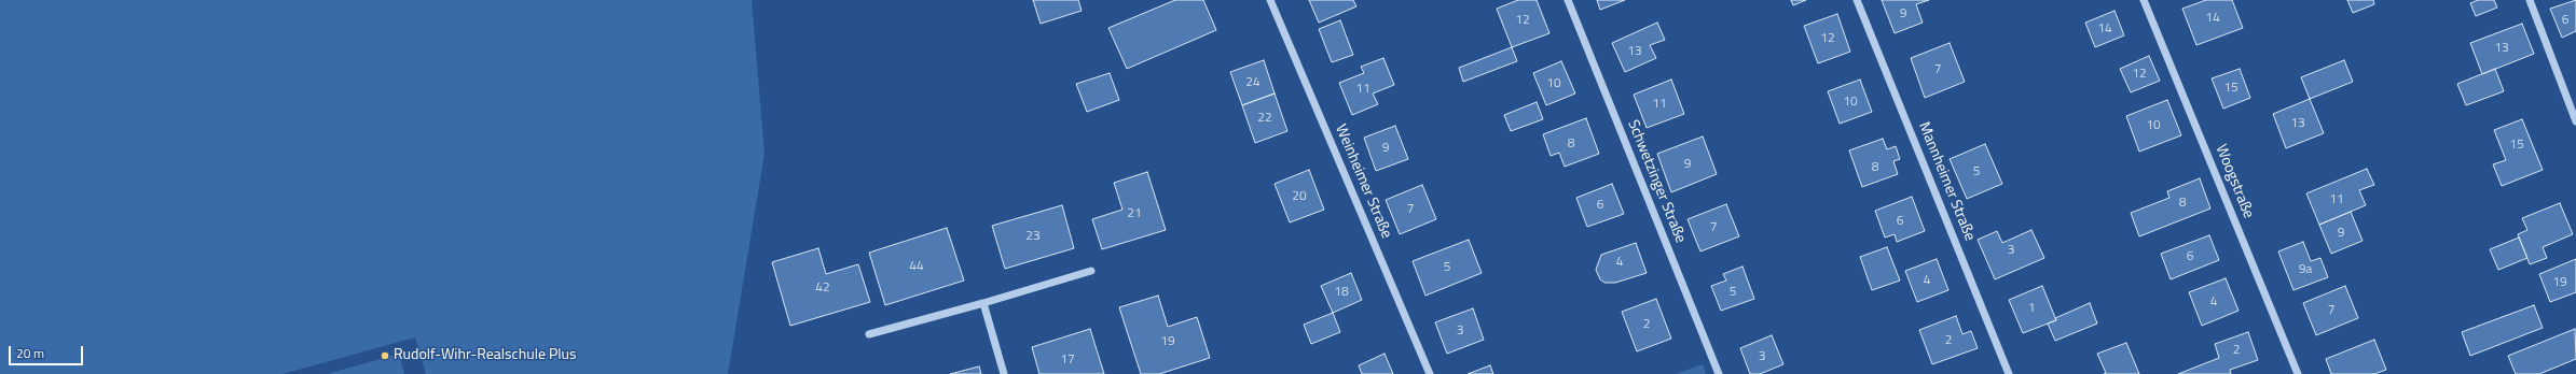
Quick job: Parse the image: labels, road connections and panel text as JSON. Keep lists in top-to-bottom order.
{
  "streets": {
    "street": [
      "Weinheimer Straße",
      "Schwetzinger Straße",
      "Mannheimer Straße",
      "Woogstraße"
    ]
  },
  "places": ["Rudolf-Wihr-Realschule Plus"],
  "house_numbers": [
    "9",
    "14",
    "12",
    "6",
    "14",
    "12",
    "13",
    "13",
    "7",
    "12",
    "24",
    "10",
    "15",
    "11",
    "10",
    "11",
    "22",
    "13",
    "10",
    "8",
    "15",
    "9",
    "9",
    "8",
    "5",
    "20",
    "11",
    "8",
    "6",
    "7",
    "21",
    "6",
    "7",
    "9",
    "23",
    "3",
    "6",
    "4",
    "44",
    "5",
    "9a",
    "4",
    "19",
    "42",
    "18",
    "5",
    "4",
    "1",
    "7",
    "2",
    "3",
    "2",
    "19",
    "2",
    "3",
    "17"
  ],
  "scale_bar": "20 m"
}
